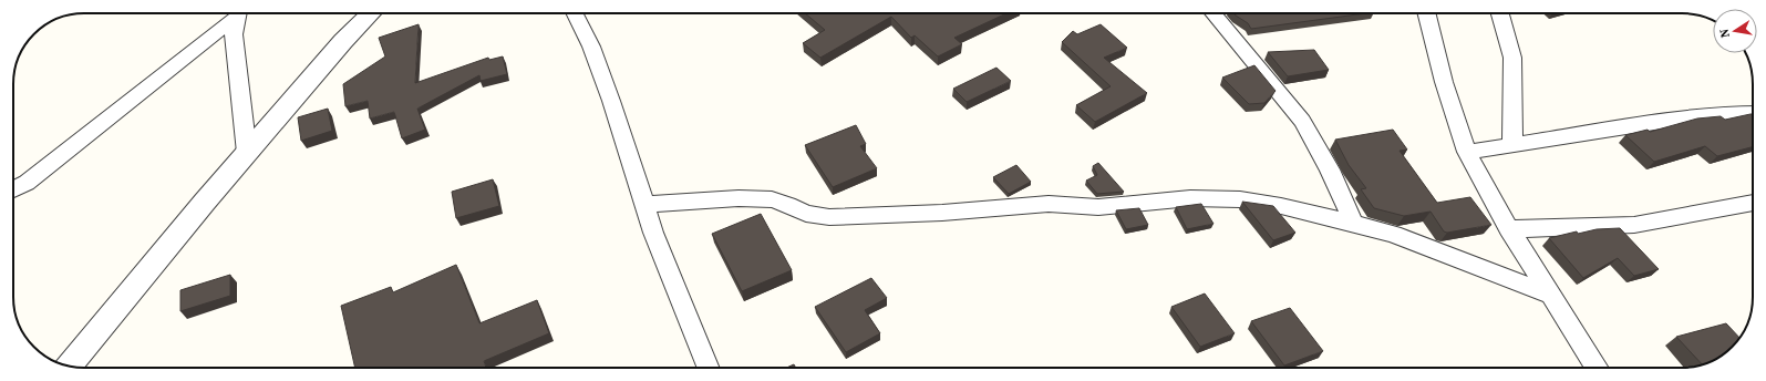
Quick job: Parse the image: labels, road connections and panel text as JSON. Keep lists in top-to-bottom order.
{
  "north": "left"
}
